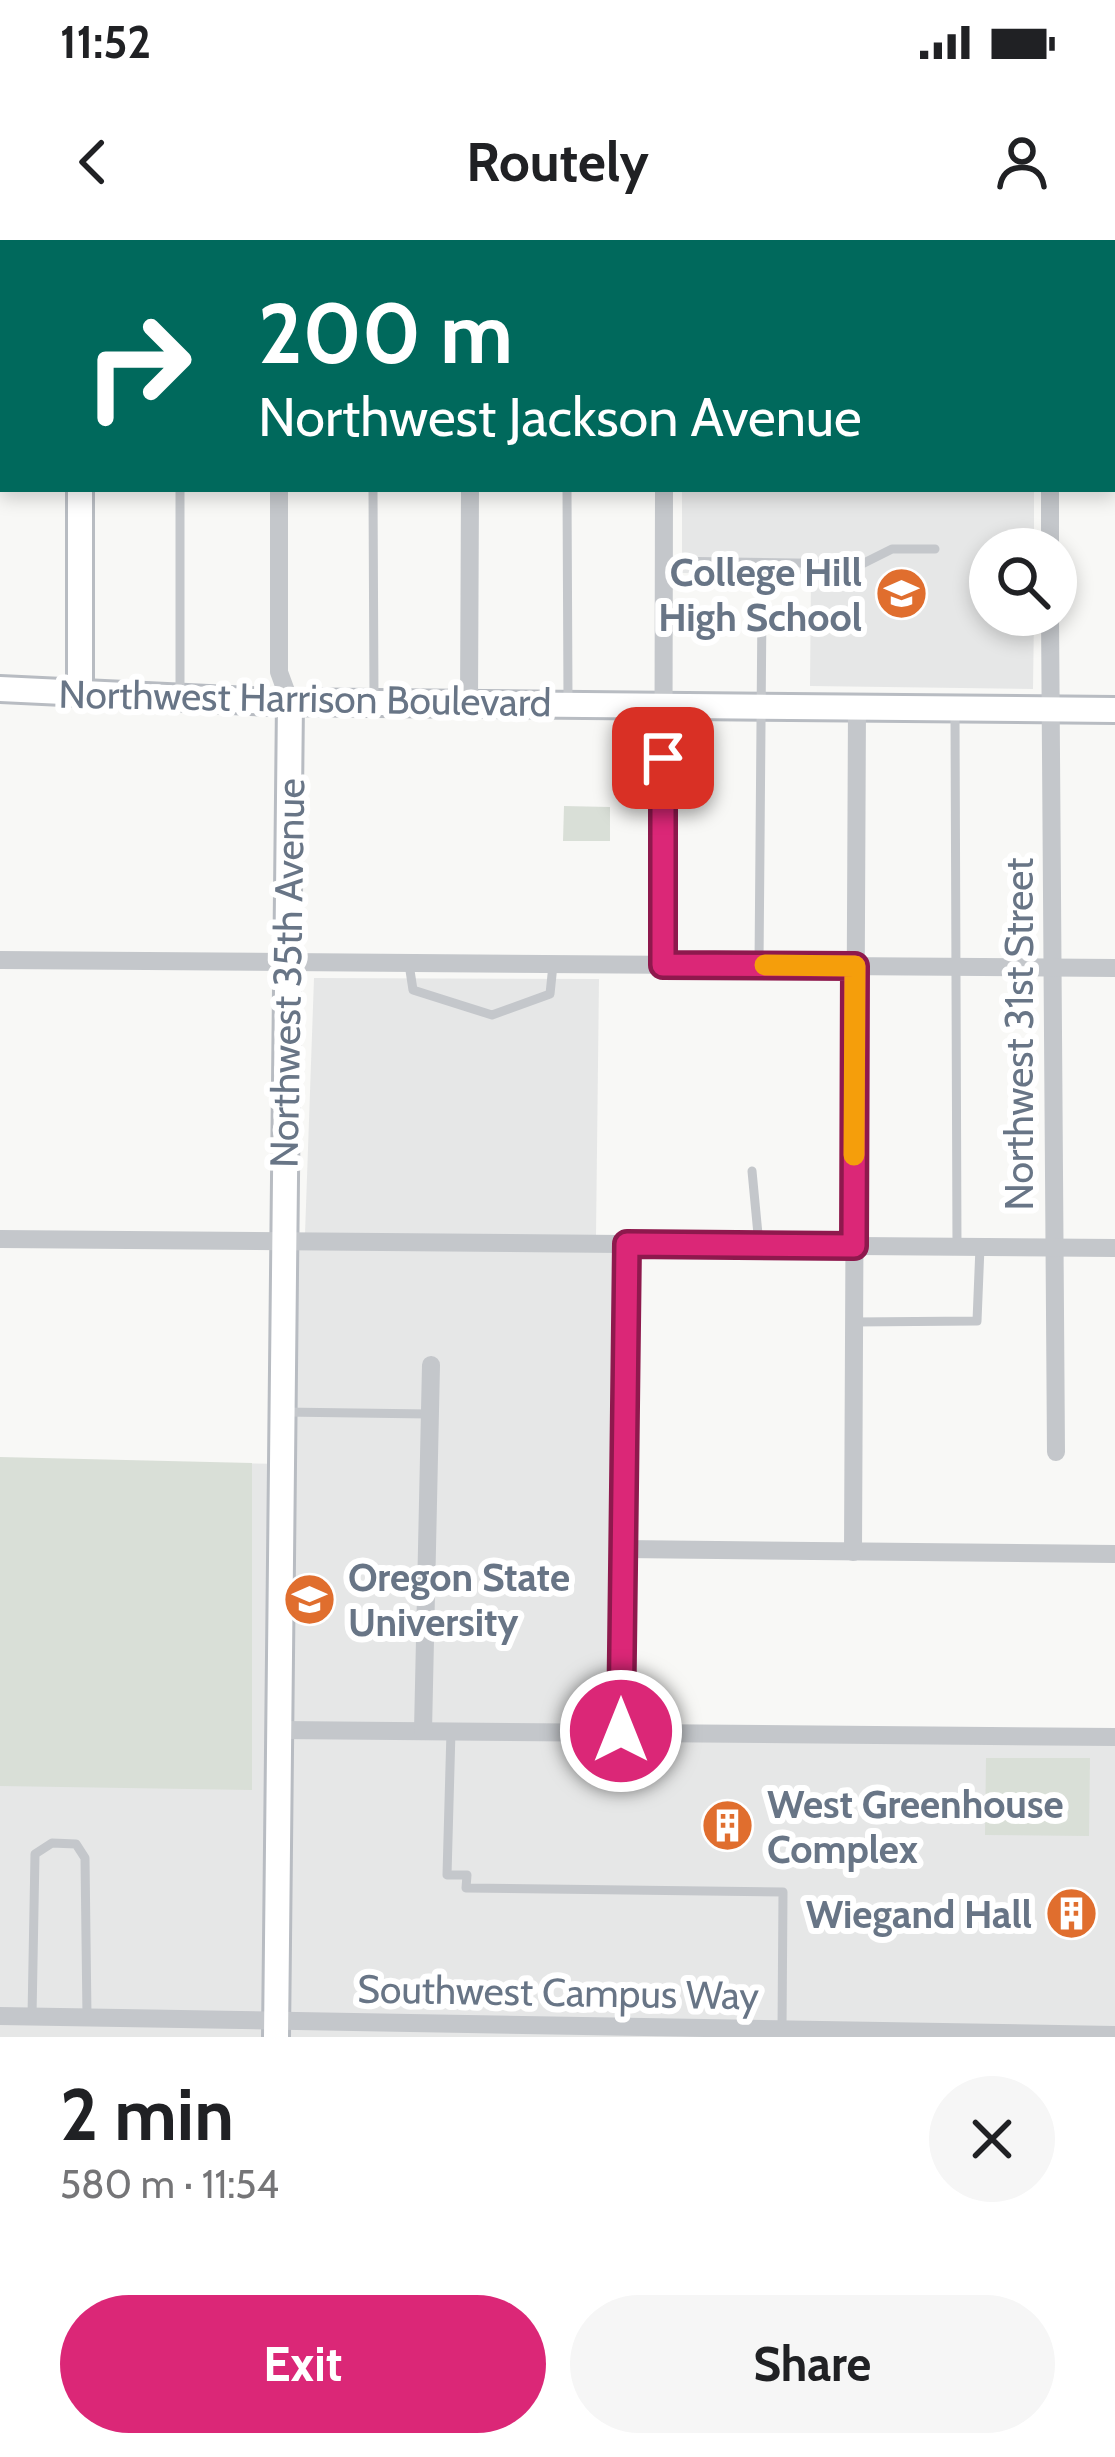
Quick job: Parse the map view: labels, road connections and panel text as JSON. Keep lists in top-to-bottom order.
{
  "streets": {
    "main road": ["Northwest Harrison Boulevard", "Northwest 35th Avenue"],
    "street": ["Northwest 31st Street", "Southwest Campus Way"]
  },
  "crossings": [
    ["Northwest Harrison Boulevard", "Northwest 35th Avenue"],
    ["Northwest Harrison Boulevard", "Northwest 31st Street"],
    ["Northwest 35th Avenue", "Southwest Campus Way"]
  ],
  "places": {
    "school or university": ["College Hill High School", "Oregon State University"],
    "building": ["West Greenhouse Complex", "Wiegand Hall"]
  },
  "page": {
    "status": "11:52",
    "header": "Routely",
    "turn": ["200 m", "Northwest Jackson Avenue"],
    "heading": ["2 min", "580 m · 11:54"],
    "buttons": ["Exit", "Share"]
  }
}
